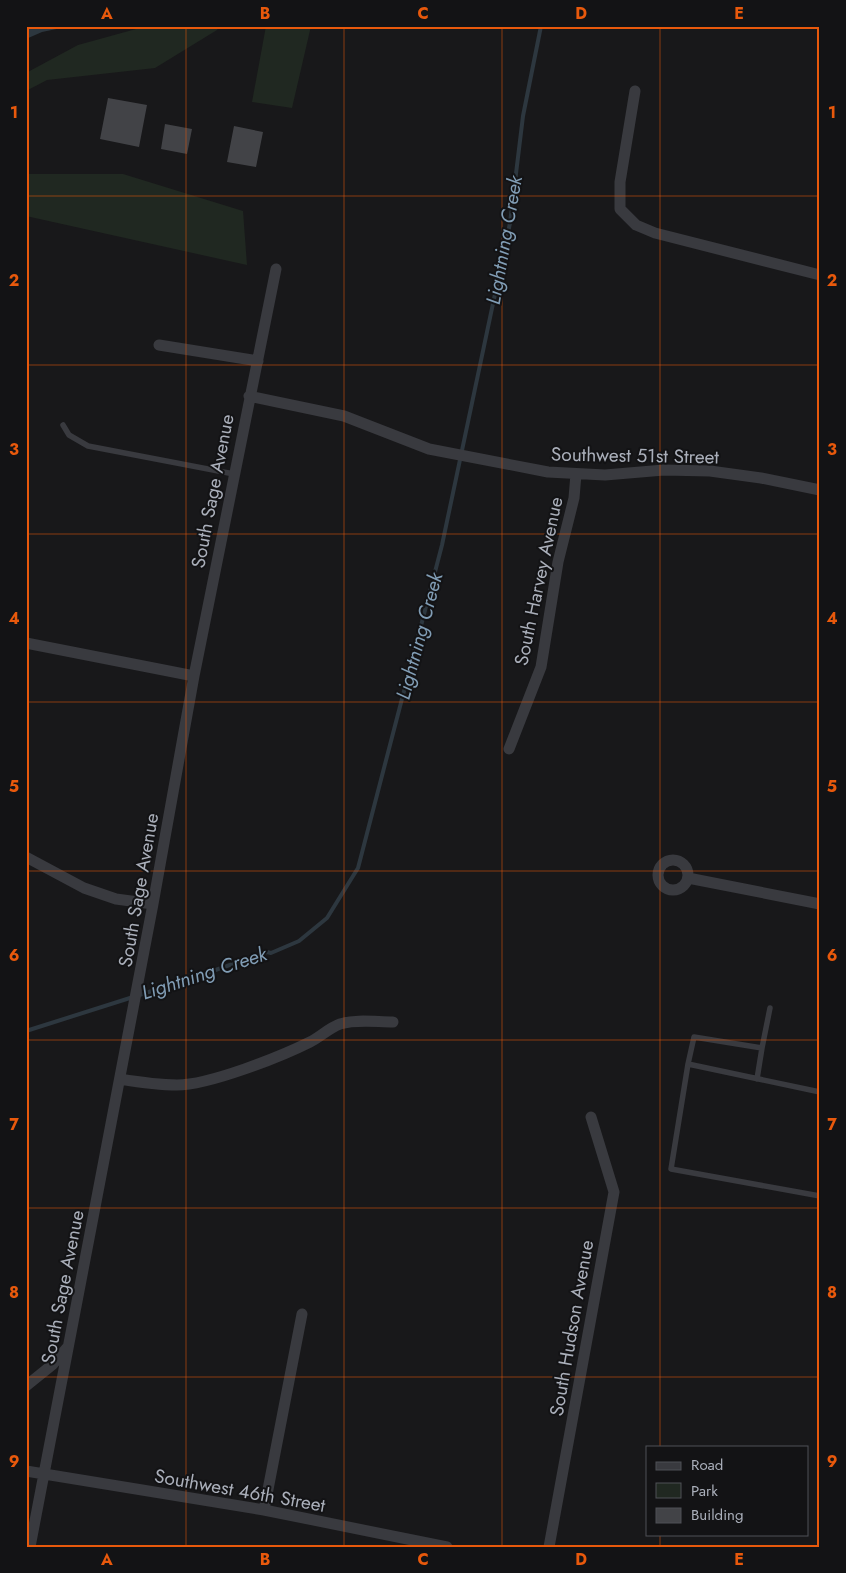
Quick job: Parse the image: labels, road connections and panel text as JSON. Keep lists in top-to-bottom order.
{
  "streets": {
    "street": [
      "Southwest 51st Street",
      "South Sage Avenue",
      "South Harvey Avenue",
      "South Hudson Avenue",
      "Southwest 46th Street"
    ]
  },
  "crossings": [
    ["Southwest 51st Street", "South Sage Avenue"],
    ["Southwest 51st Street", "South Harvey Avenue"],
    ["South Sage Avenue", "Southwest 46th Street"]
  ],
  "water": ["Lightning Creek"],
  "legend": ["Road", "Park", "Building"],
  "grid": {
    "columns": [
      "A",
      "B",
      "C",
      "D",
      "E"
    ],
    "rows": [
      "1",
      "2",
      "3",
      "4",
      "5",
      "6",
      "7",
      "8",
      "9"
    ]
  }
}
